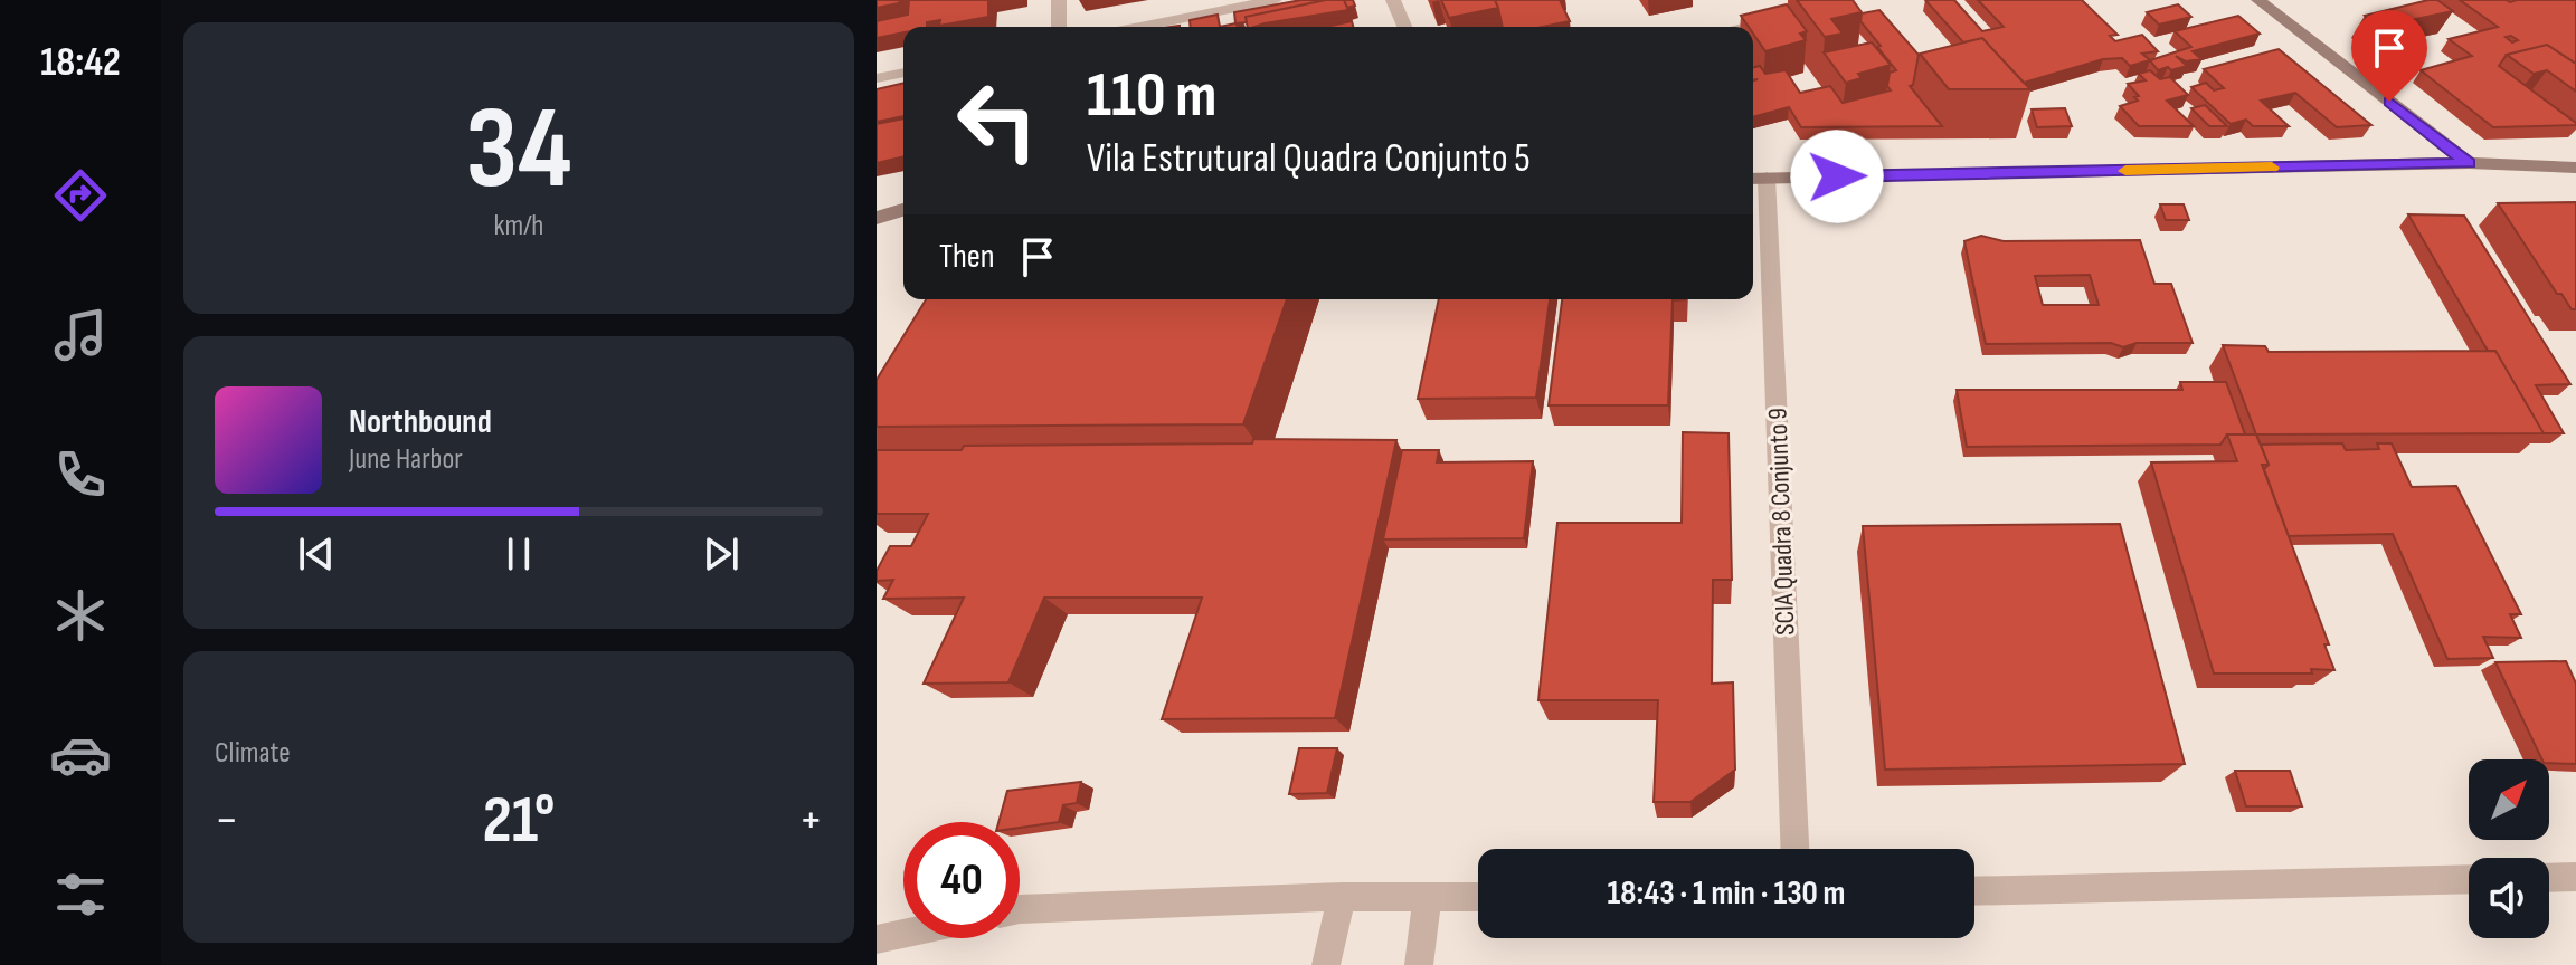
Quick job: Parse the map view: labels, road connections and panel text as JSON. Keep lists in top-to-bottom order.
{
  "streets": {
    "street": ["SCIA Quadra 8 Conjunto 9"]
  },
  "north": "top right",
  "page": {
    "tabs": "18:42",
    "tile": [
      ["34", "km/h"],
      "Climate"
    ],
    "turn": ["110 m", "Vila Estrutural Quadra Conjunto 5"],
    "then": "Then",
    "song": ["Northbound", "June Harbor"],
    "heat": ["−", "21°", "+"],
    "limit": "40",
    "trip": "18:43 · 1 min · 130 m"
  }
}
